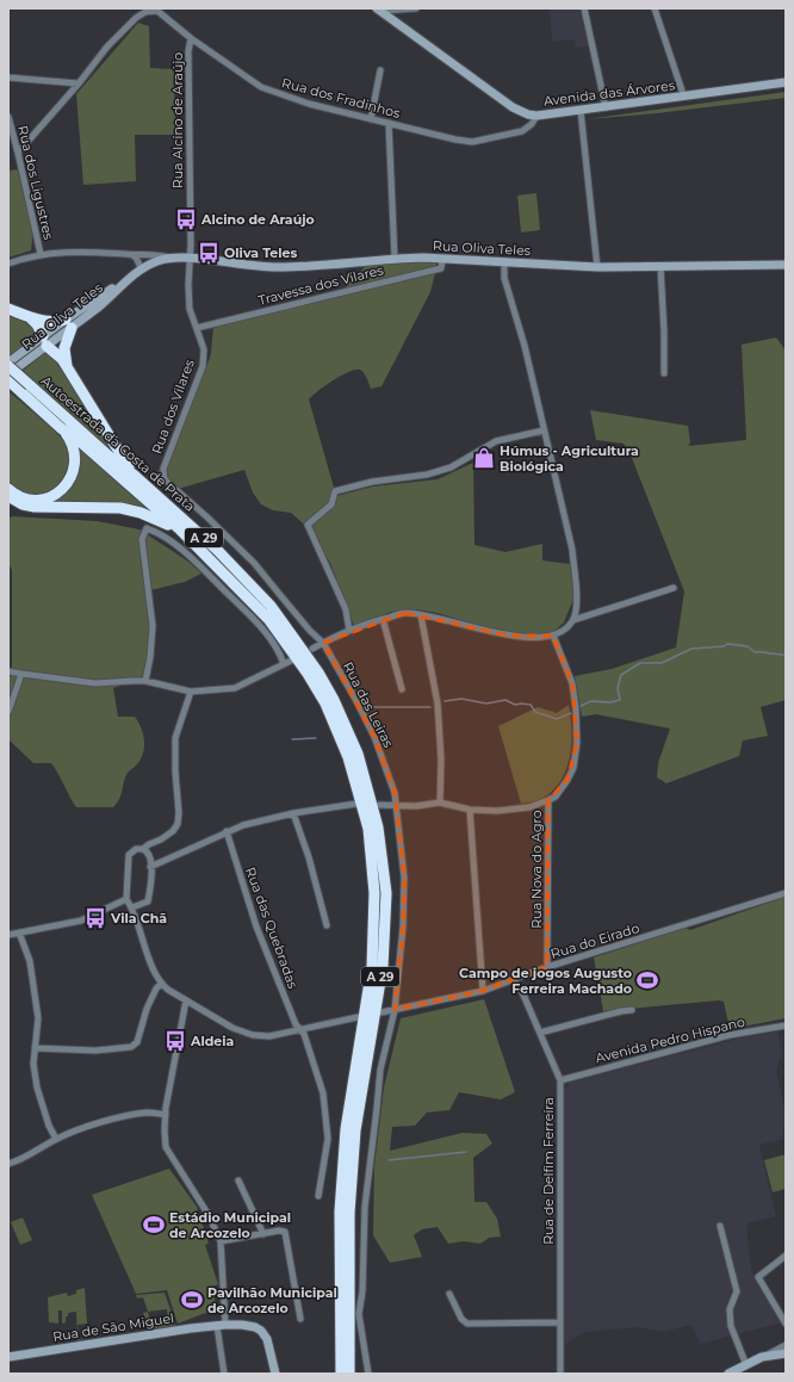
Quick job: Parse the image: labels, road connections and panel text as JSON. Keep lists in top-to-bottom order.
{
  "streets": {
    "highway": ["Autoestrada da Costa de Prata", "A 29"],
    "main road": ["Avenida das Árvores", "Rua Oliva Teles", "Rua de São Miguel"],
    "street": [
      "Rua dos Fradinhos",
      "Rua Alcino de Araújo",
      "Rua dos Ligustres",
      "Travessa dos Vilares",
      "Rua dos Vilares",
      "Rua das Leiras",
      "Rua Nova do Agro",
      "Rua das Quebradas",
      "Rua do Eirado",
      "Avenida Pedro Hispano",
      "Rua de Delfim Ferreira"
    ]
  },
  "crossings": [
    ["Avenida das Árvores", "Rua dos Fradinhos"],
    ["Rua dos Fradinhos", "Rua Alcino de Araújo"],
    ["Rua dos Fradinhos", "Rua dos Ligustres"],
    ["Rua Alcino de Araújo", "Rua Oliva Teles"],
    ["Rua Alcino de Araújo", "Rua dos Vilares"],
    ["Rua dos Ligustres", "Rua Oliva Teles"],
    ["Rua Oliva Teles", "Travessa dos Vilares"],
    ["Rua Oliva Teles", "Rua dos Vilares"],
    ["Rua Oliva Teles", "Autoestrada da Costa de Prata"],
    ["Travessa dos Vilares", "Rua dos Vilares"],
    ["Rua dos Vilares", "Rua das Leiras"],
    ["Rua das Leiras", "Rua Nova do Agro"],
    ["Rua das Leiras", "Rua do Eirado"],
    ["Rua Nova do Agro", "Rua do Eirado"],
    ["Rua do Eirado", "Rua de Delfim Ferreira"],
    ["Avenida Pedro Hispano", "Rua de Delfim Ferreira"]
  ],
  "places": {
    "bus stop": [
      "Alcino de Araújo",
      "Oliva Teles",
      "Vila Chã",
      "Aldeia"
    ],
    "shop": ["Húmus - Agricultura Biológica"],
    "sports": ["Campo de jogos Augusto Ferreira Machado", "Estádio Municipal de Arcozelo", "Pavilhão Municipal de Arcozelo"]
  }
}
